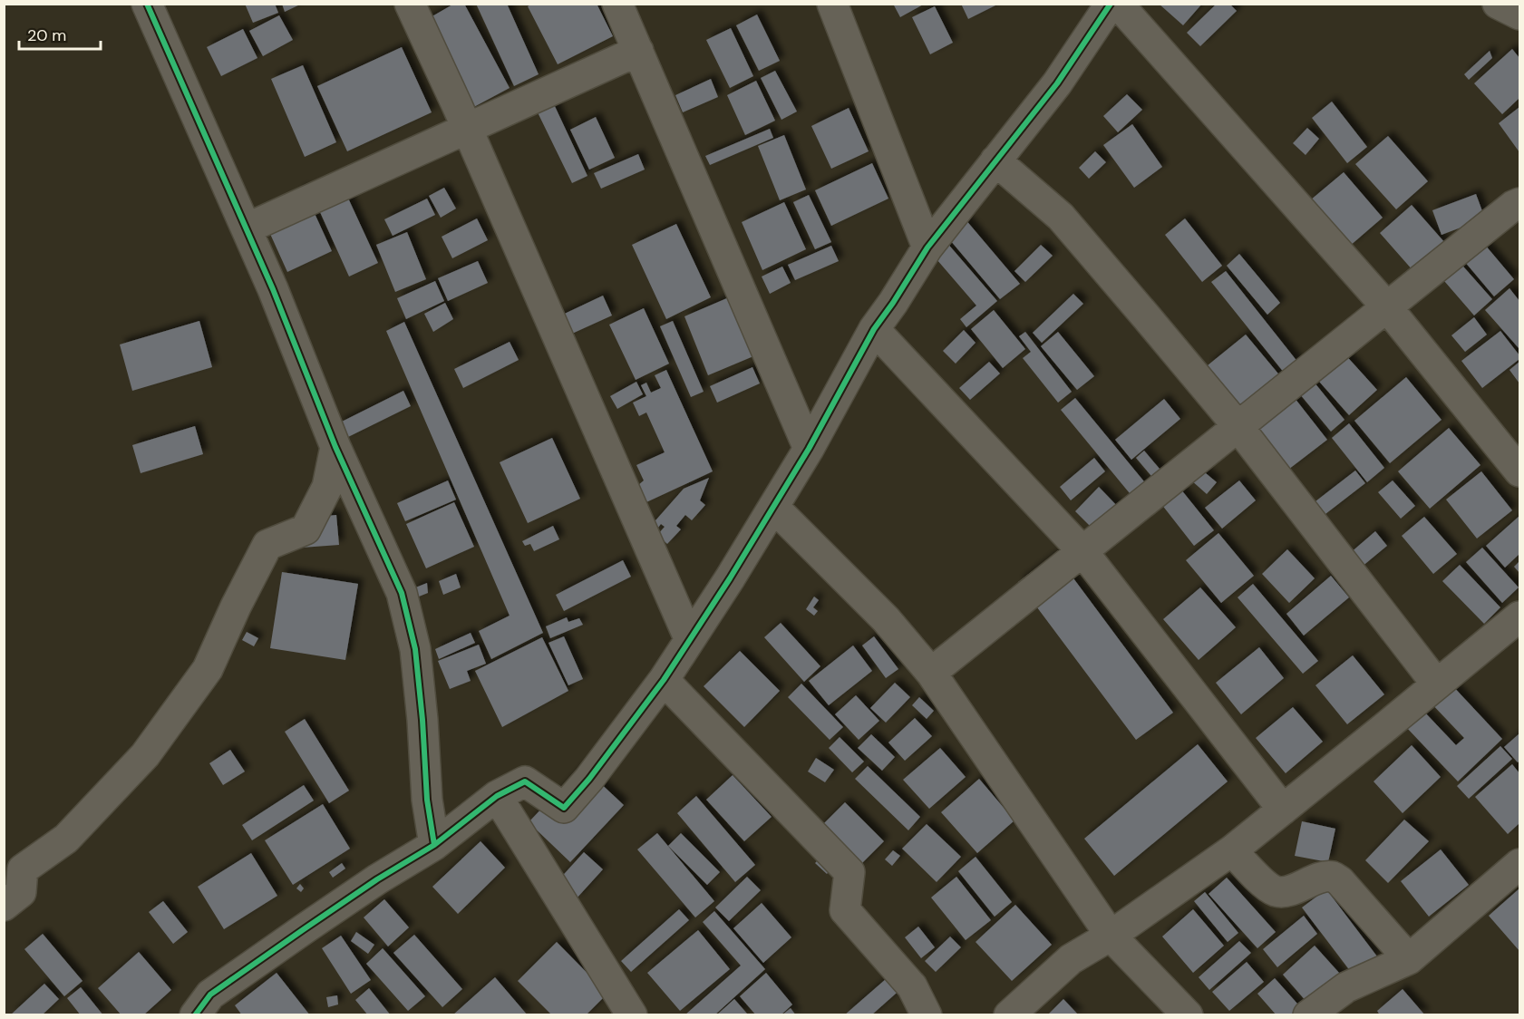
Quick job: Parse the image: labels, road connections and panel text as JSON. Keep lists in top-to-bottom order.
{
  "scale_bar": "20 m"
}
